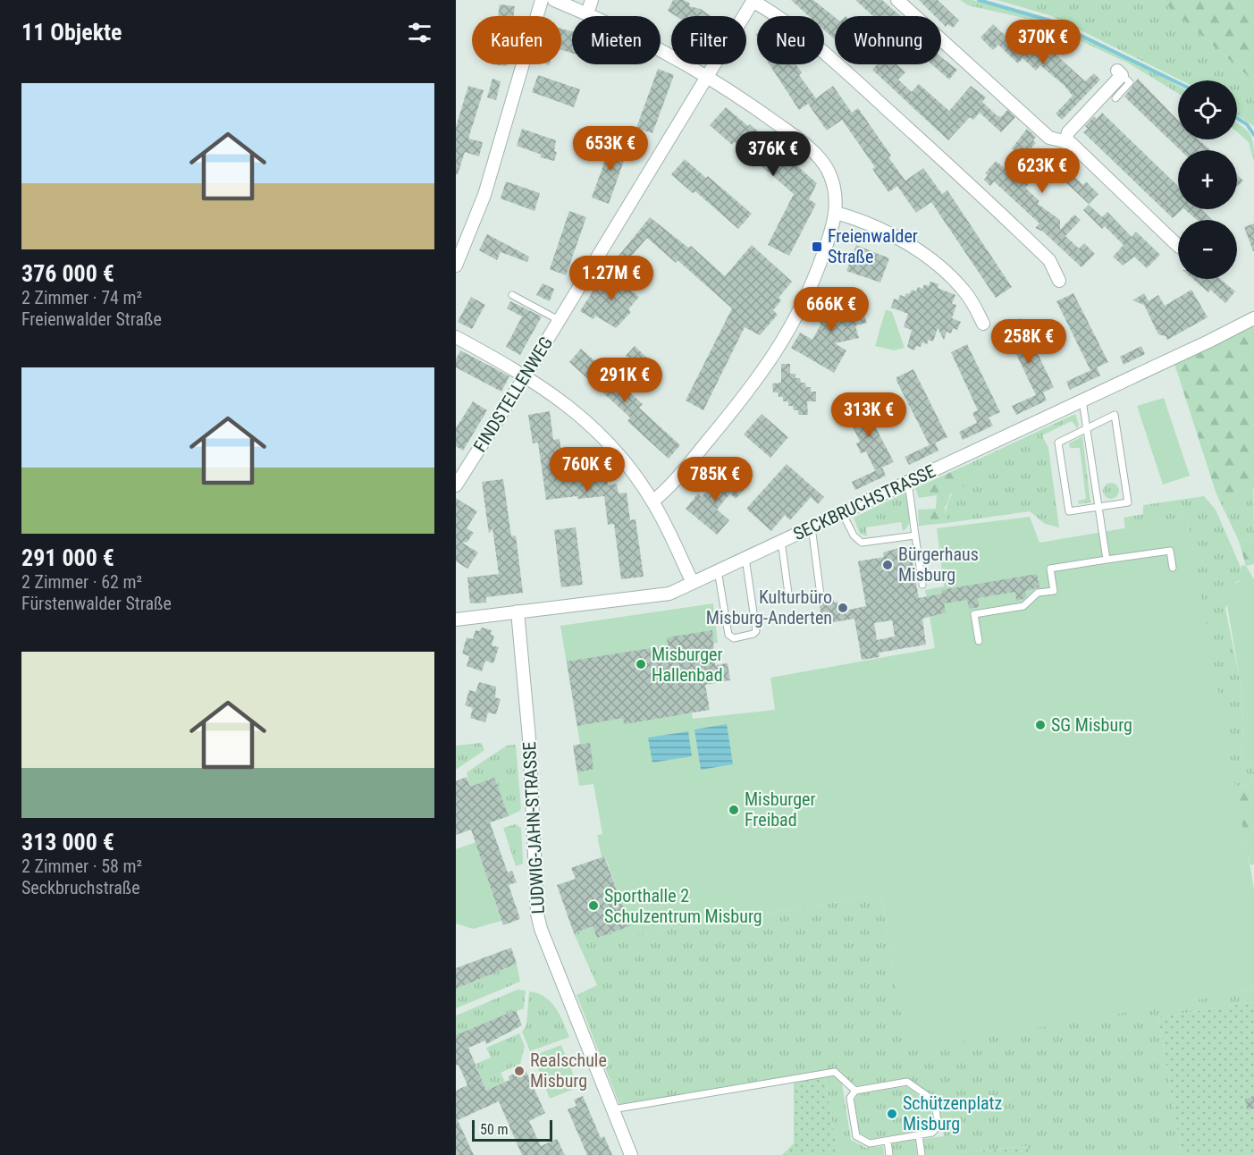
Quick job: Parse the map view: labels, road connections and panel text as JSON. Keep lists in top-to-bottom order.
{
  "streets": {
    "street": ["FINDSTELLENWEG", "SECKBRUCHSTRASSE", "LUDWIG-JAHN-STRASSE"]
  },
  "crossings": [
    ["SECKBRUCHSTRASSE", "LUDWIG-JAHN-STRASSE"]
  ],
  "places": {
    "transit": ["Freienwalder Straße"],
    "other": [
      "Bürgerhaus Misburg",
      "Kulturbüro Misburg-Anderten",
      "Misburger Hallenbad",
      "SG Misburg",
      "Misburger Freibad",
      "Sporthalle 2 Schulzentrum Misburg",
      "Realschule Misburg",
      "Schützenplatz Misburg"
    ]
  },
  "scale_bar": "50 m",
  "page": {
    "heading": "11 Objekte",
    "chip": [
      "Kaufen",
      "Mieten",
      "Filter",
      "Neu",
      "Wohnung"
    ],
    "price": [
      "370K €",
      "653K €",
      "376K €",
      "623K €",
      "1.27M €",
      "666K €",
      "258K €",
      "291K €",
      "313K €",
      "760K €",
      "785K €"
    ],
    "list": [
      {
        "name": "376 000 €",
        "note": "2 Zimmer · 74 m² · Freienwalder Straße"
      },
      {
        "name": "291 000 €",
        "note": "2 Zimmer · 62 m² · Fürstenwalder Straße"
      },
      {
        "name": "313 000 €",
        "note": "2 Zimmer · 58 m² · Seckbruchstraße"
      }
    ],
    "map_buttons": ["+", "−"],
    "scale": "50 m"
  }
}
